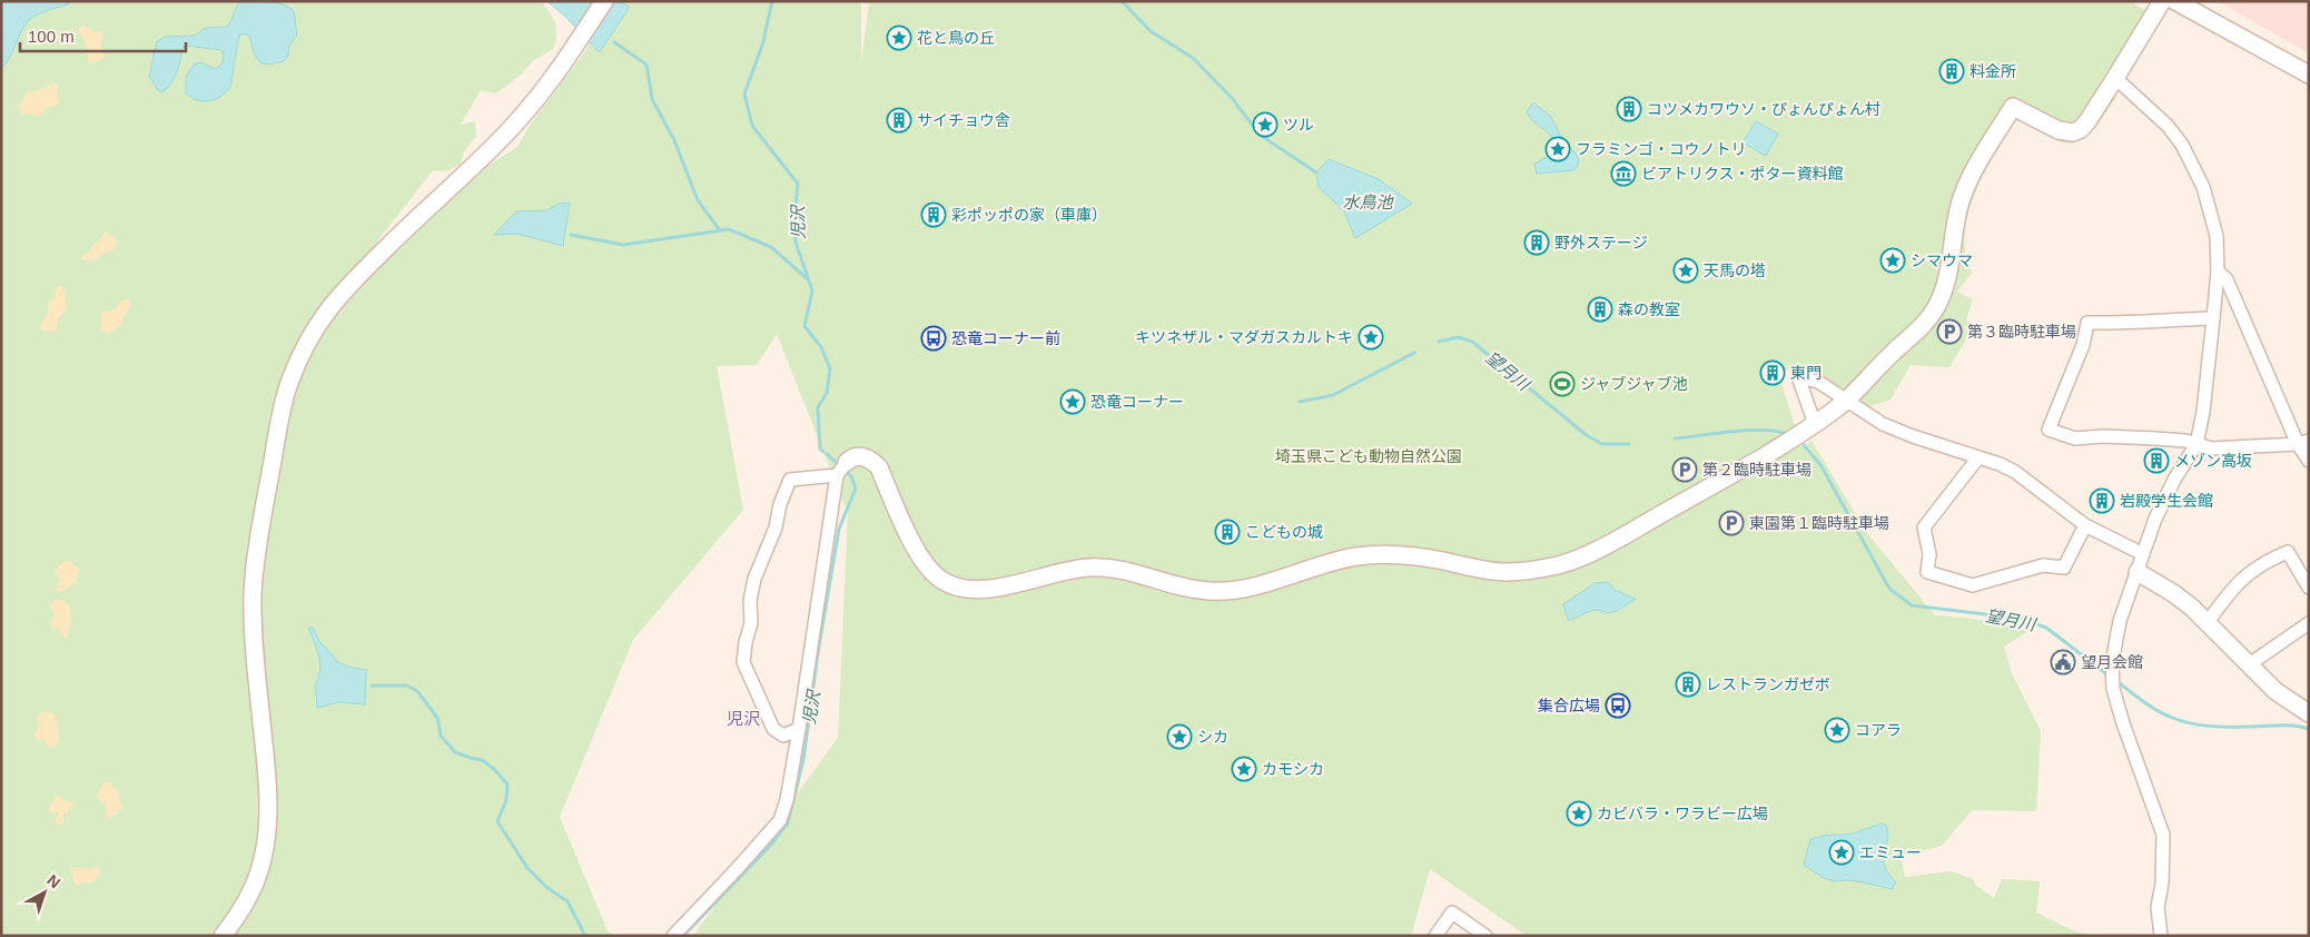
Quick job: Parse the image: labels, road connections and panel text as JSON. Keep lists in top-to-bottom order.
{
  "districts": ["児沢"],
  "water": ["水鳥池", "児沢", "望月川"],
  "parks": ["埼玉県こども動物自然公園"],
  "places": {
    "place": [
      "花と鳥の丘",
      "ツル",
      "フラミンゴ・コウノトリ",
      "シマウマ",
      "天馬の塔",
      "キツネザル・マダガスカルトキ",
      "恐竜コーナー",
      "コアラ",
      "シカ",
      "カモシカ",
      "カピバラ・ワラビー広場",
      "エミュー"
    ],
    "building": [
      "料金所",
      "コツメカワウソ・ぴょんぴょん村",
      "サイチョウ舎",
      "彩ポッポの家（車庫）",
      "野外ステージ",
      "森の教室",
      "東門",
      "メゾン高坂",
      "岩殿学生会館",
      "こどもの城",
      "レストランガゼボ"
    ],
    "museum": ["ビアトリクス・ポター資料館"],
    "parking": ["第３臨時駐車場", "第２臨時駐車場", "東園第１臨時駐車場"],
    "bus stop": ["恐竜コーナー前", "集合広場"],
    "sports": ["ジャブジャブ池"],
    "public building": ["望月会館"]
  },
  "scale_bar": "100 m",
  "north": "top right"
}
